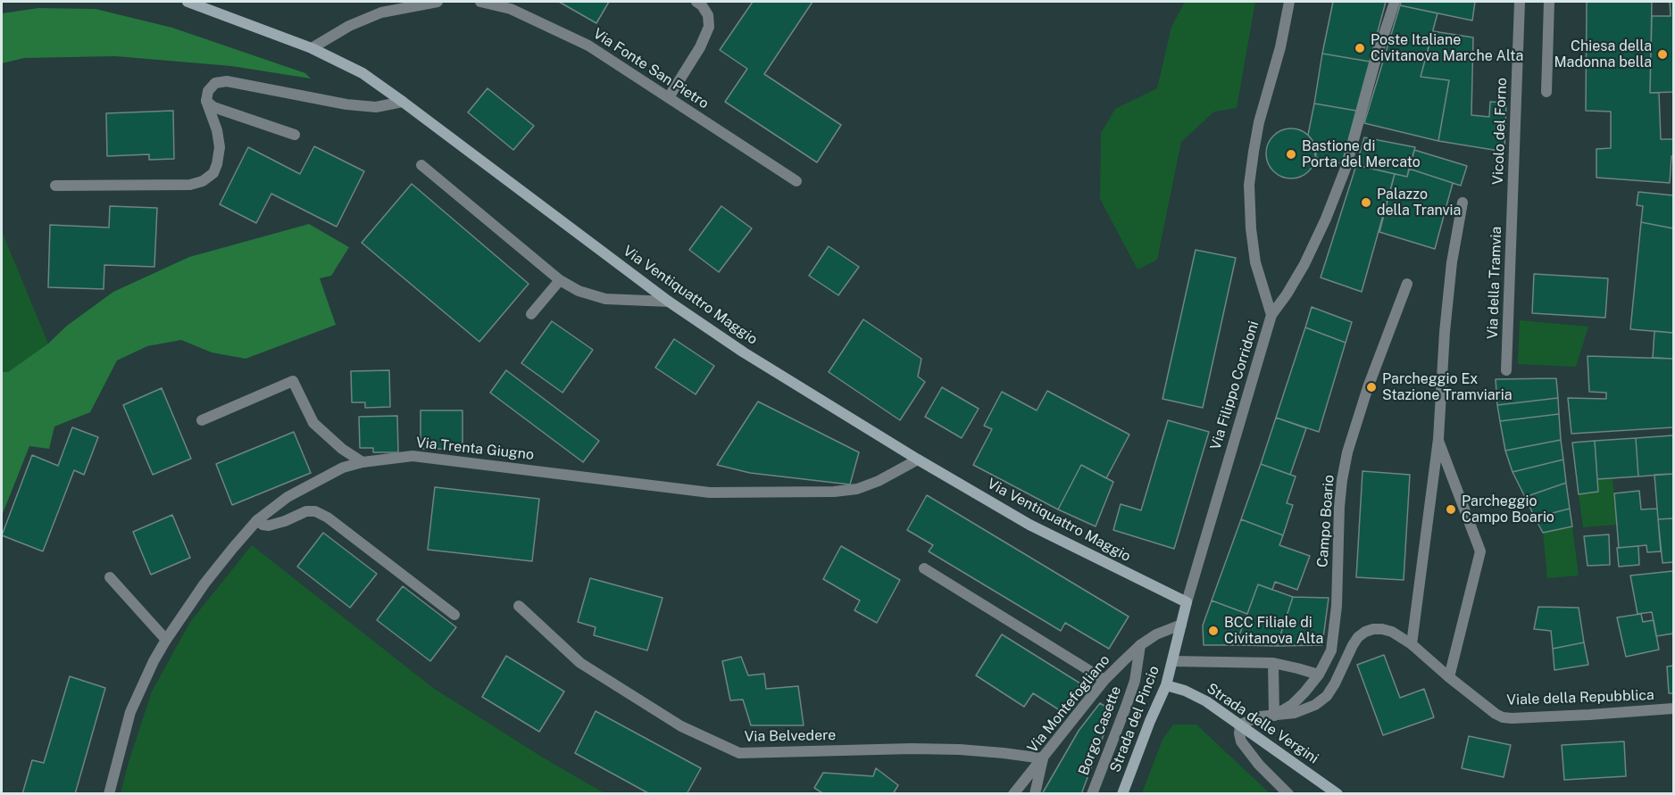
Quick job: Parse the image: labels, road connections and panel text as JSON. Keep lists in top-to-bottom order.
{
  "streets": {
    "main road": [
      "Via Ventiquattro Maggio",
      "Via Filippo Corridoni",
      "Strada del Pincio",
      "Strada delle Vergini"
    ],
    "street": [
      "Via Fonte San Pietro",
      "Vicolo del Forno",
      "Via della Tramvia",
      "Via Trenta Giugno",
      "Campo Boario",
      "Viale della Repubblica",
      "Via Montefogliano",
      "Borgo Casette",
      "Via Belvedere"
    ]
  },
  "crossings": [
    ["Vicolo del Forno", "Via della Tramvia"],
    ["Via Ventiquattro Maggio", "Via Filippo Corridoni"],
    ["Via Ventiquattro Maggio", "Via Trenta Giugno"],
    ["Via Filippo Corridoni", "Via Montefogliano"],
    ["Via Filippo Corridoni", "Strada del Pincio"],
    ["Campo Boario", "Viale della Repubblica"],
    ["Viale della Repubblica", "Strada delle Vergini"],
    ["Via Montefogliano", "Strada del Pincio"],
    ["Via Montefogliano", "Borgo Casette"],
    ["Via Montefogliano", "Via Belvedere"],
    ["Strada del Pincio", "Strada delle Vergini"]
  ],
  "places": [
    "Poste Italiane Civitanova Marche Alta",
    "Chiesa della Madonna bella",
    "Bastione di Porta del Mercato",
    "Palazzo della Tranvia",
    "Parcheggio Ex Stazione Tramviaria",
    "Parcheggio Campo Boario",
    "BCC Filiale di Civitanova Alta"
  ]
}
